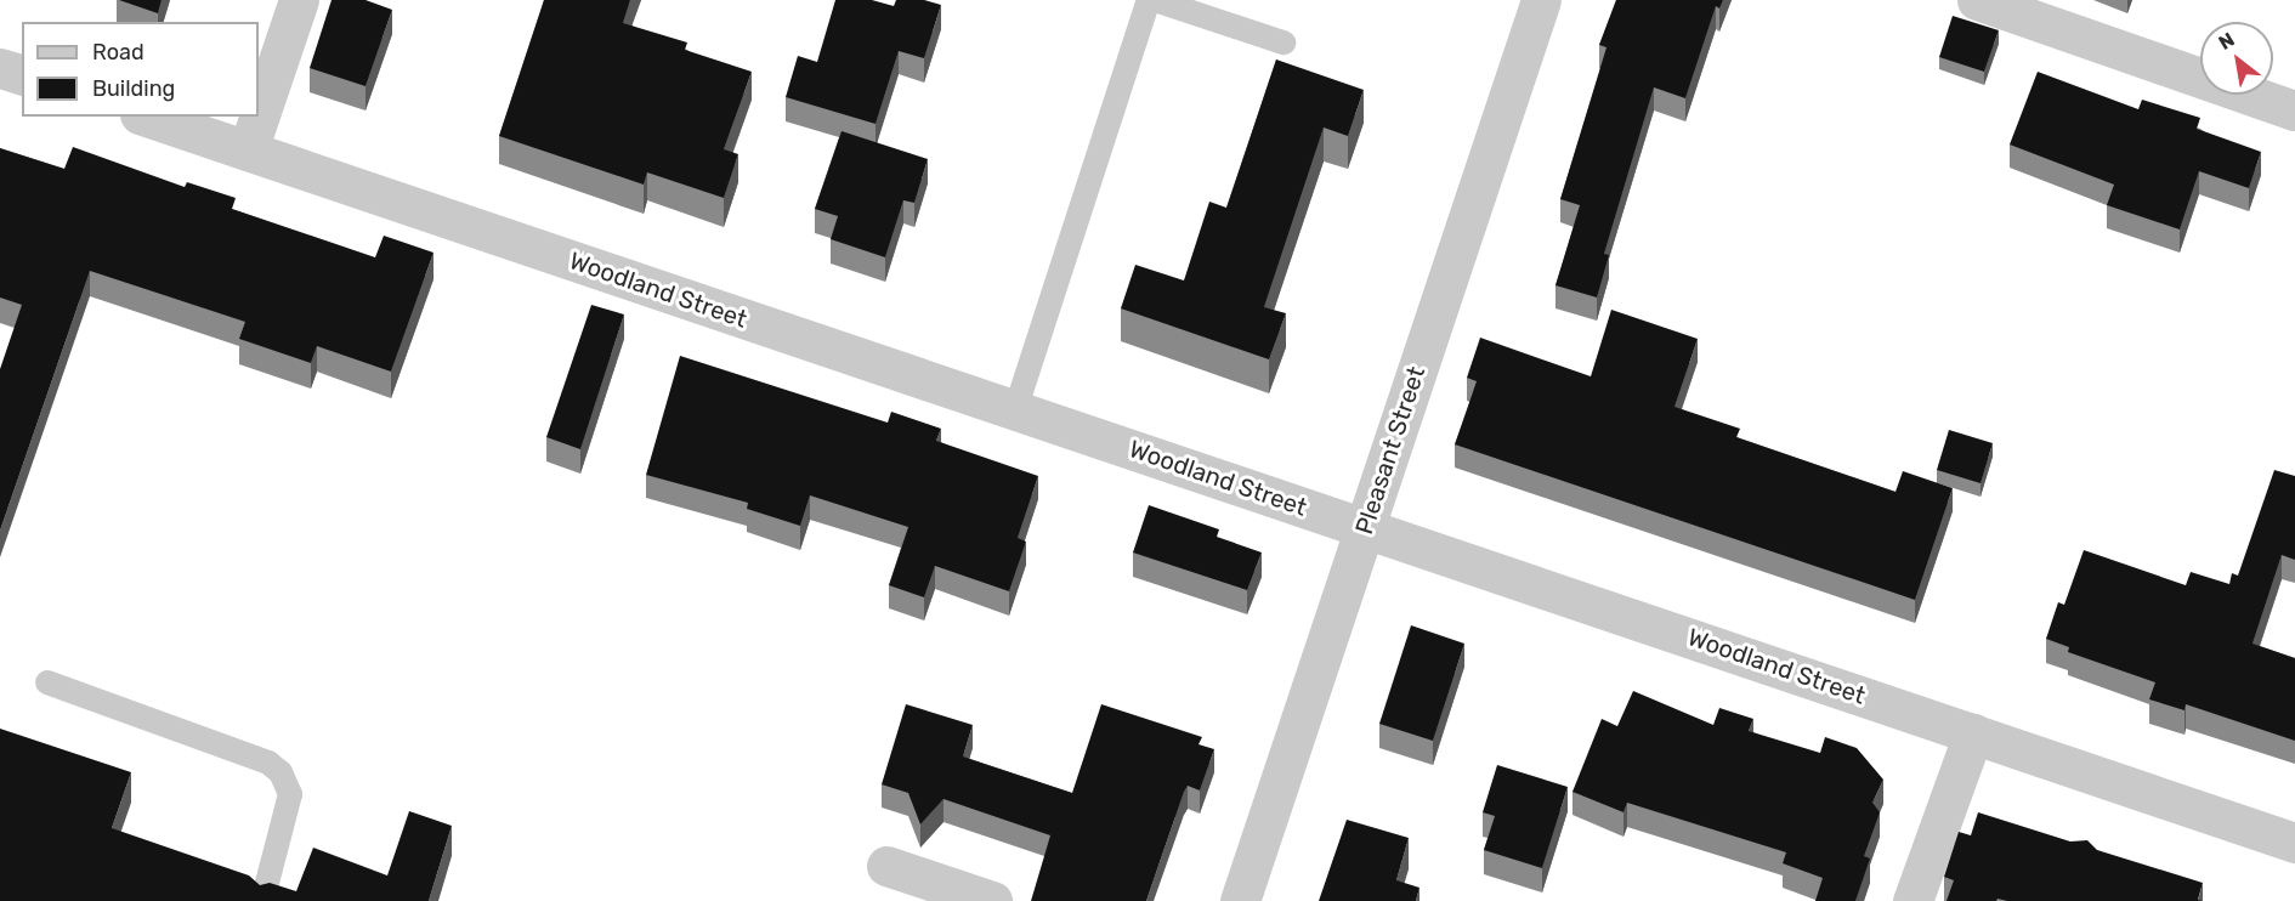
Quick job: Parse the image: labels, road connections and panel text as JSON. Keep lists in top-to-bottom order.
{
  "streets": {
    "street": ["Woodland Street", "Pleasant Street"]
  },
  "crossings": [
    ["Woodland Street", "Pleasant Street"]
  ],
  "legend": ["Road", "Building"],
  "north": "top left"
}
